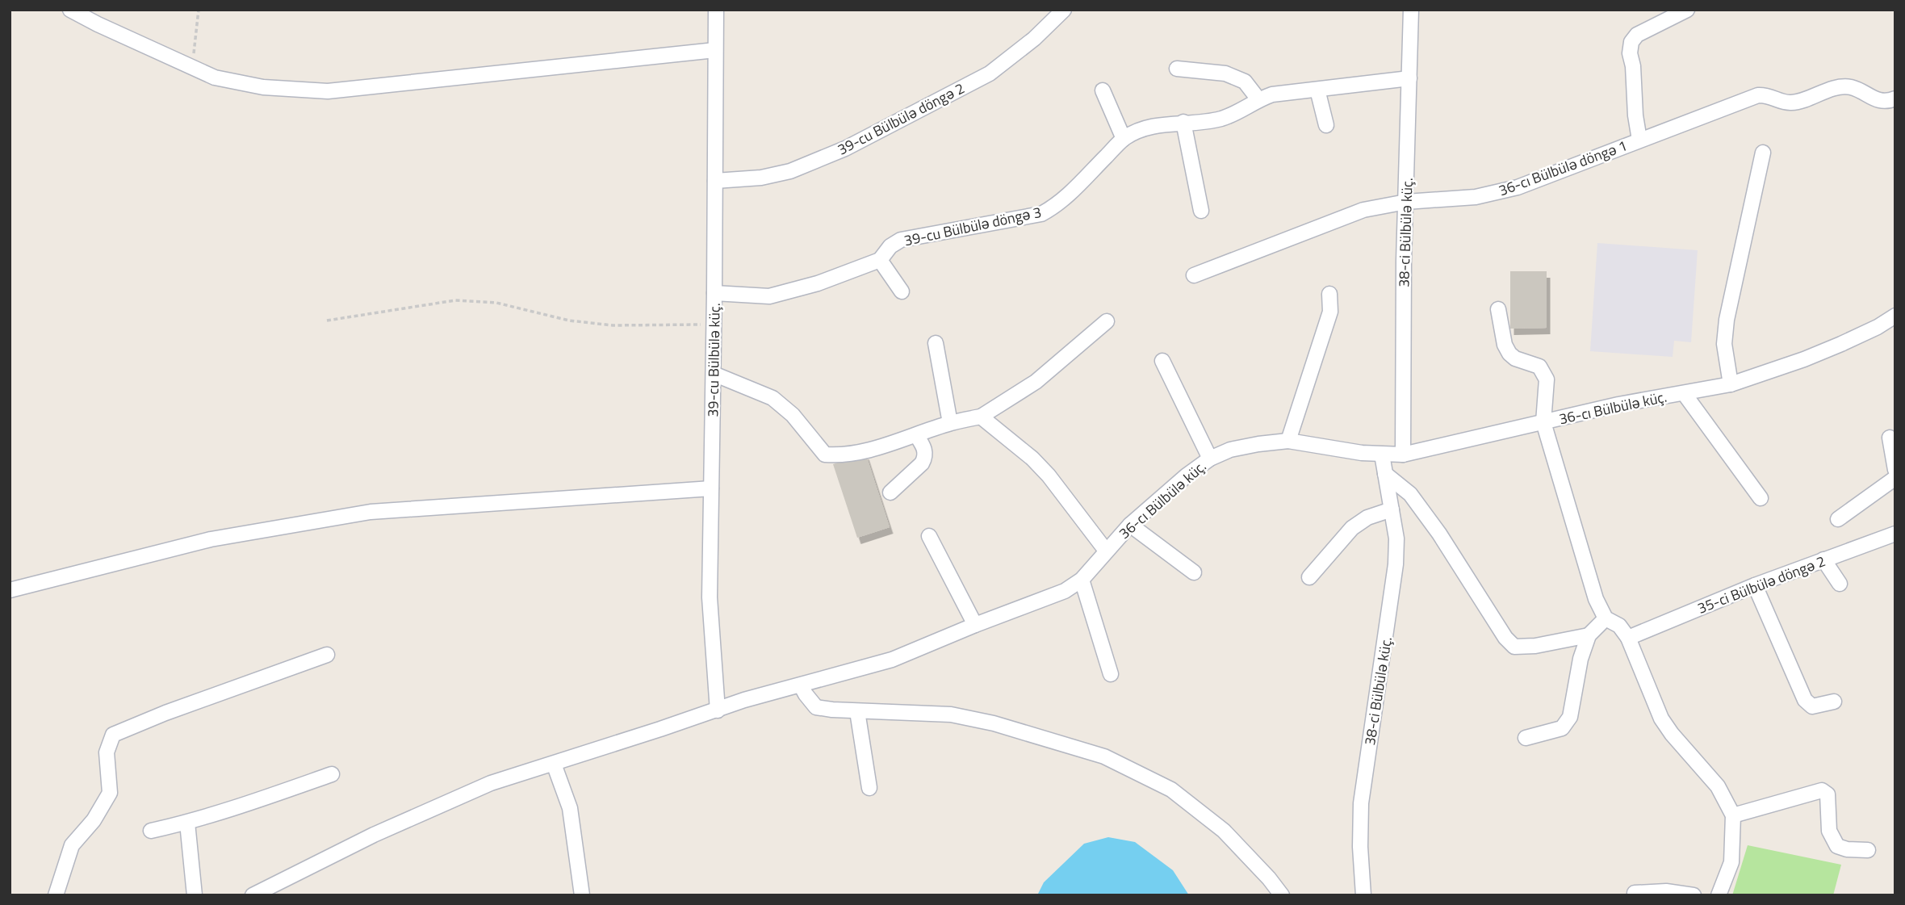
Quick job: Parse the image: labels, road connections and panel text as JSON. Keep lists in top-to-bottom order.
{
  "streets": {
    "street": [
      "39-cu Bülbülə döngə 2",
      "36-cı Bülbülə döngə 1",
      "39-cu Bülbülə döngə 3",
      "38-ci Bülbülə küç.",
      "39-cu Bülbülə küç.",
      "36-cı Bülbülə küç.",
      "35-ci Bülbülə döngə 2"
    ]
  },
  "crossings": [
    ["39-cu Bülbülə döngə 2", "39-cu Bülbülə küç."],
    ["36-cı Bülbülə döngə 1", "38-ci Bülbülə küç."],
    ["39-cu Bülbülə döngə 3", "38-ci Bülbülə küç."],
    ["39-cu Bülbülə döngə 3", "39-cu Bülbülə küç."],
    ["38-ci Bülbülə küç.", "36-cı Bülbülə küç."],
    ["39-cu Bülbülə küç.", "36-cı Bülbülə küç."]
  ]
}
